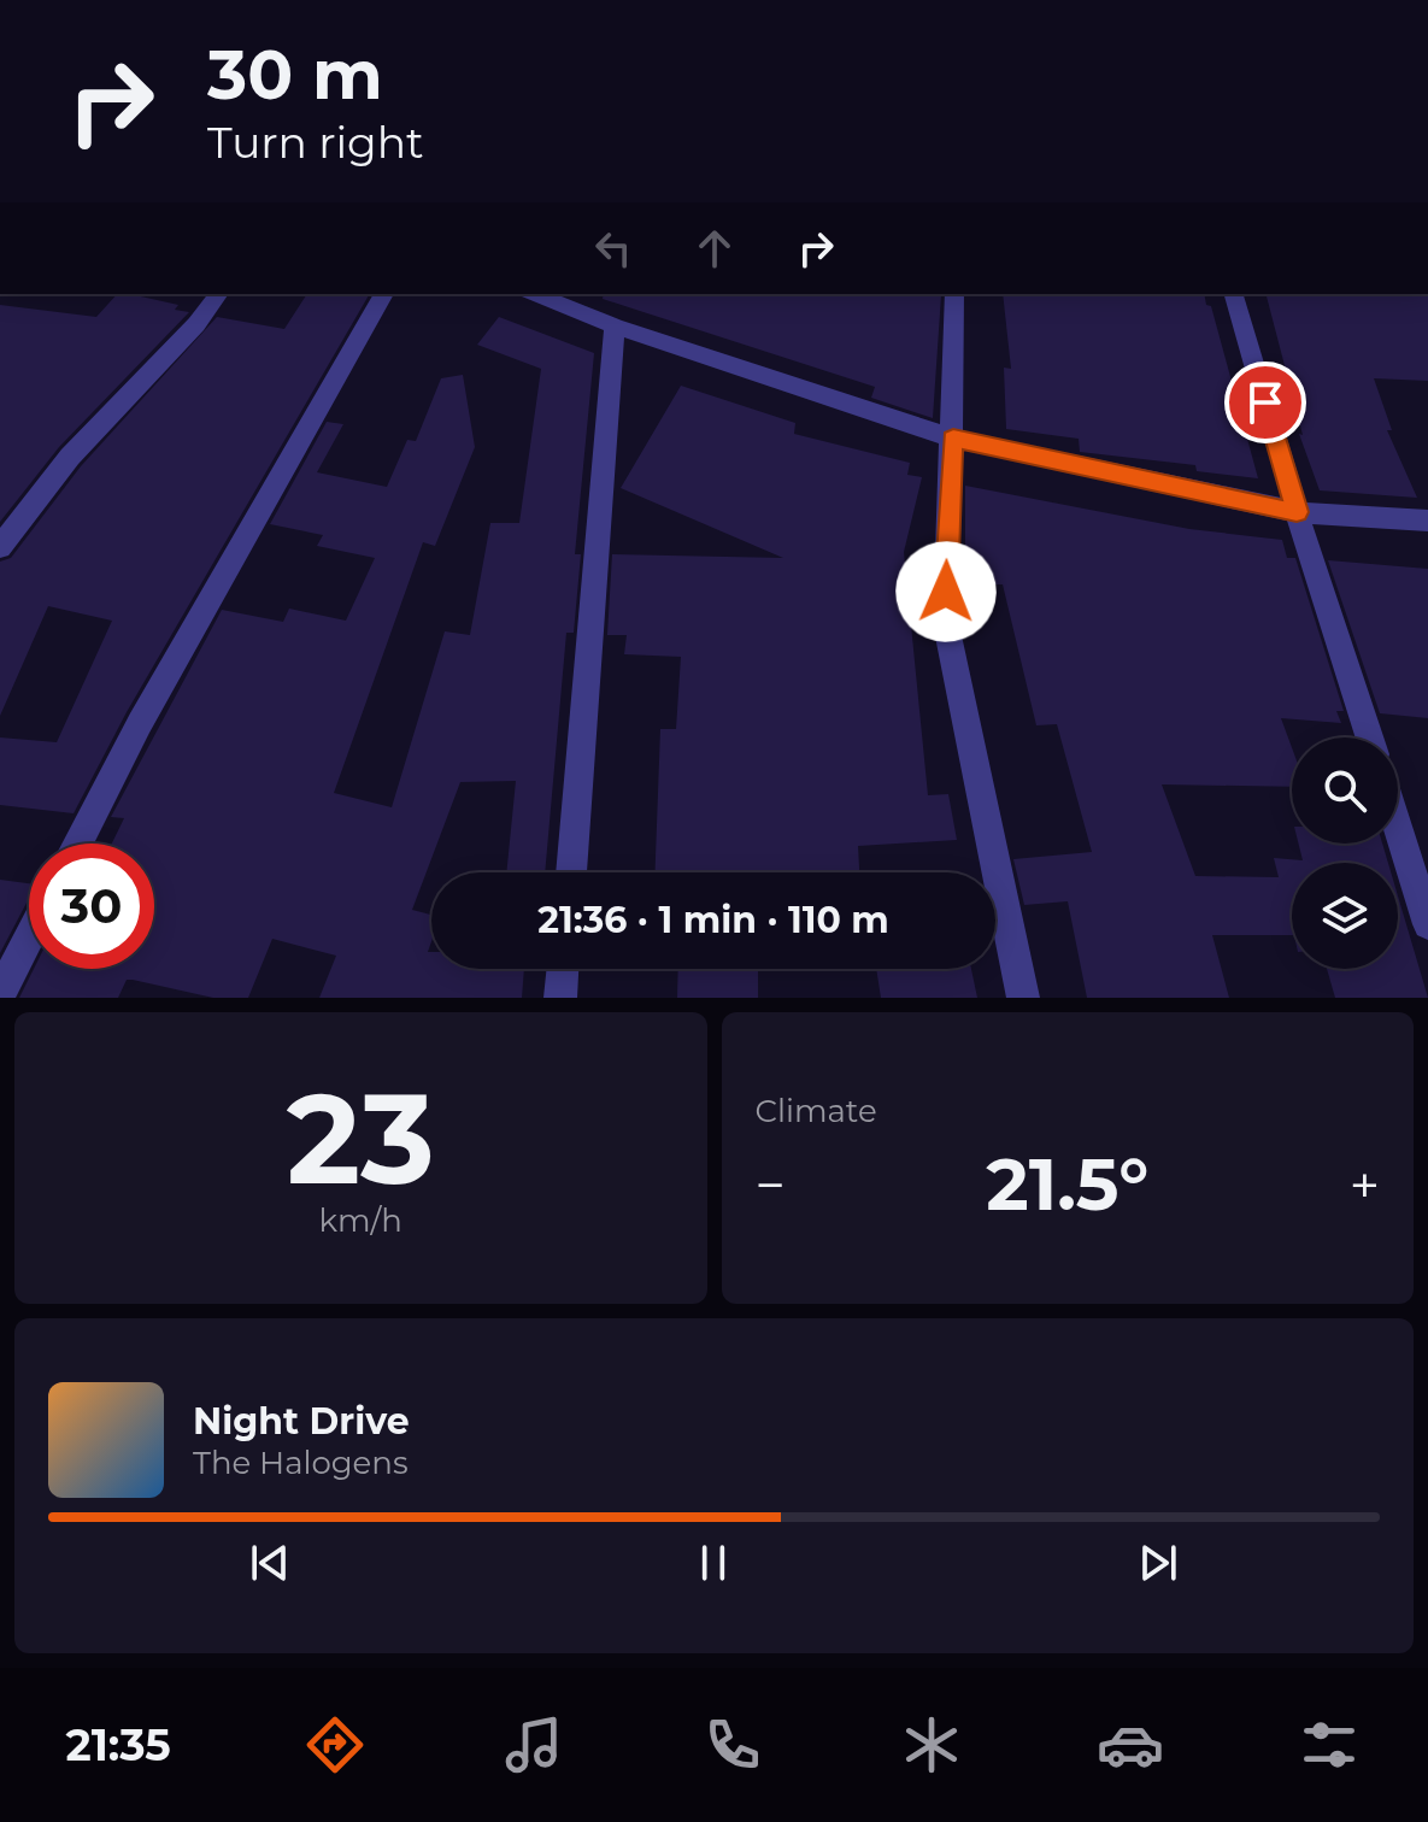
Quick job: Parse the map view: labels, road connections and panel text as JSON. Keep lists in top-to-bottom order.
{
  "page": {
    "turn": ["30 m", "Turn right"],
    "limit": "30",
    "trip": "21:36 · 1 min · 110 m",
    "tile": [
      ["23", "km/h"],
      "Climate"
    ],
    "heat": ["−", "21.5°", "+"],
    "song": ["Night Drive", "The Halogens"],
    "tabs": "21:35"
  }
}
